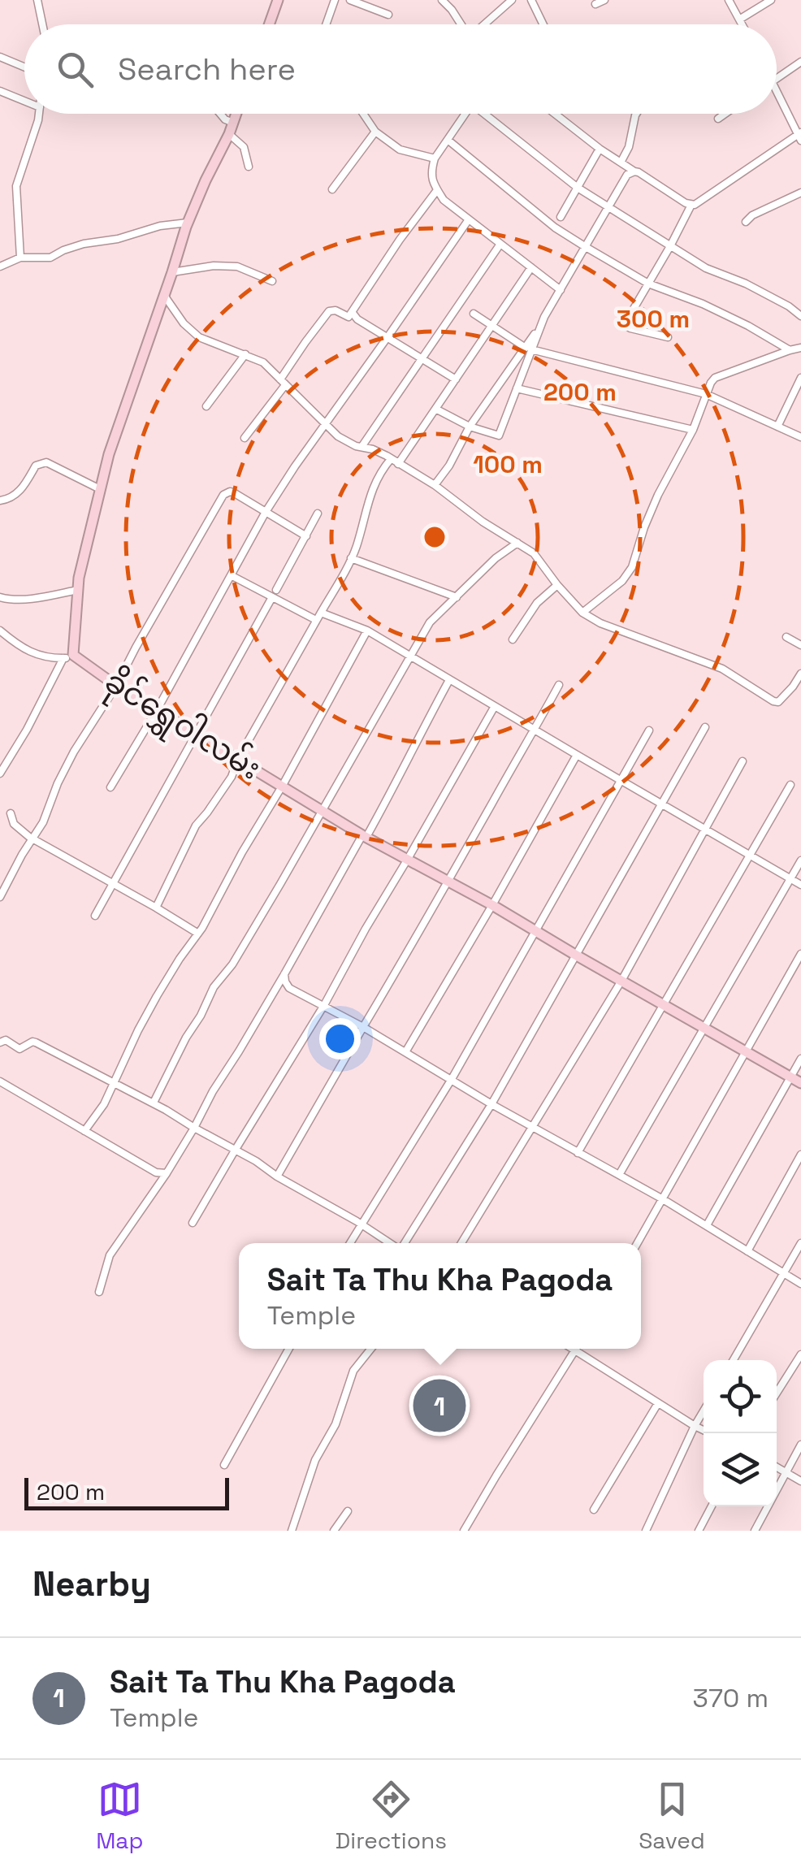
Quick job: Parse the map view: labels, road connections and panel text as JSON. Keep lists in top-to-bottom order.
{
  "streets": {
    "street": ["ခိုင်ရွှေဝါလမ်း"]
  },
  "scale_bar": "200 m",
  "page": {
    "search": "Search here",
    "popup": ["Sait Ta Thu Kha Pagoda", "Temple"],
    "pins": "1",
    "scale": "200 m",
    "heading": "Nearby",
    "list": [
      {
        "mark": "1",
        "name": "Sait Ta Thu Kha Pagoda",
        "note": "Temple",
        "value": "370 m"
      }
    ],
    "nav": ["Map", "Directions", "Saved"]
  },
  "rings": ["300 m", "200 m", "100 m"]
}
